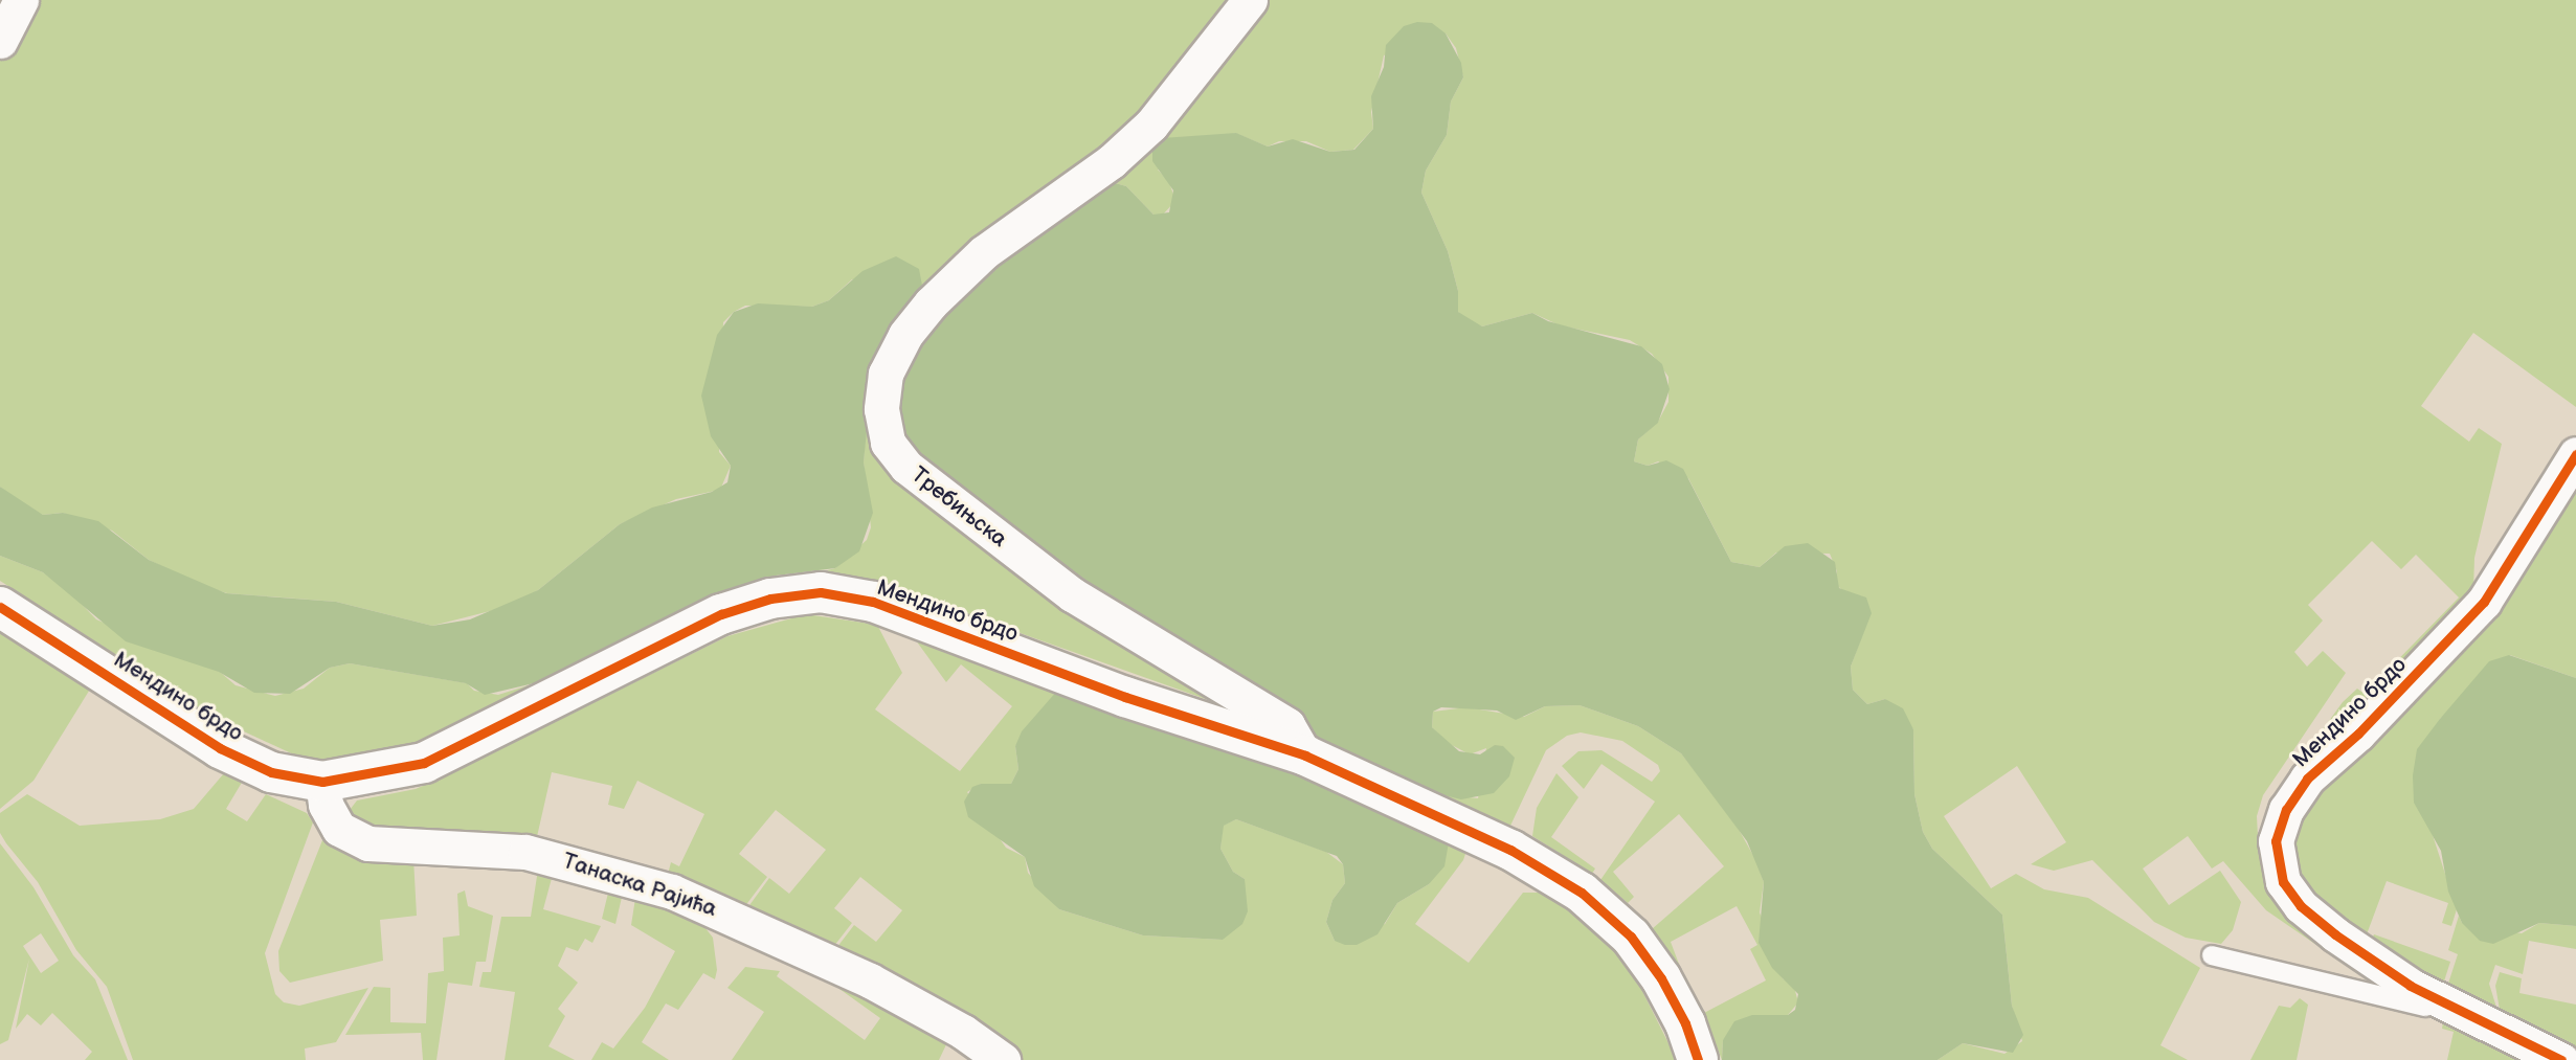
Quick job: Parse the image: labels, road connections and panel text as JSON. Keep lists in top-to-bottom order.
{
  "streets": {
    "street": ["Требињска", "Мендино брдо", "Танаска Рајића"]
  },
  "crossings": [
    ["Требињска", "Мендино брдо"],
    ["Мендино брдо", "Танаска Рајића"]
  ]
}
